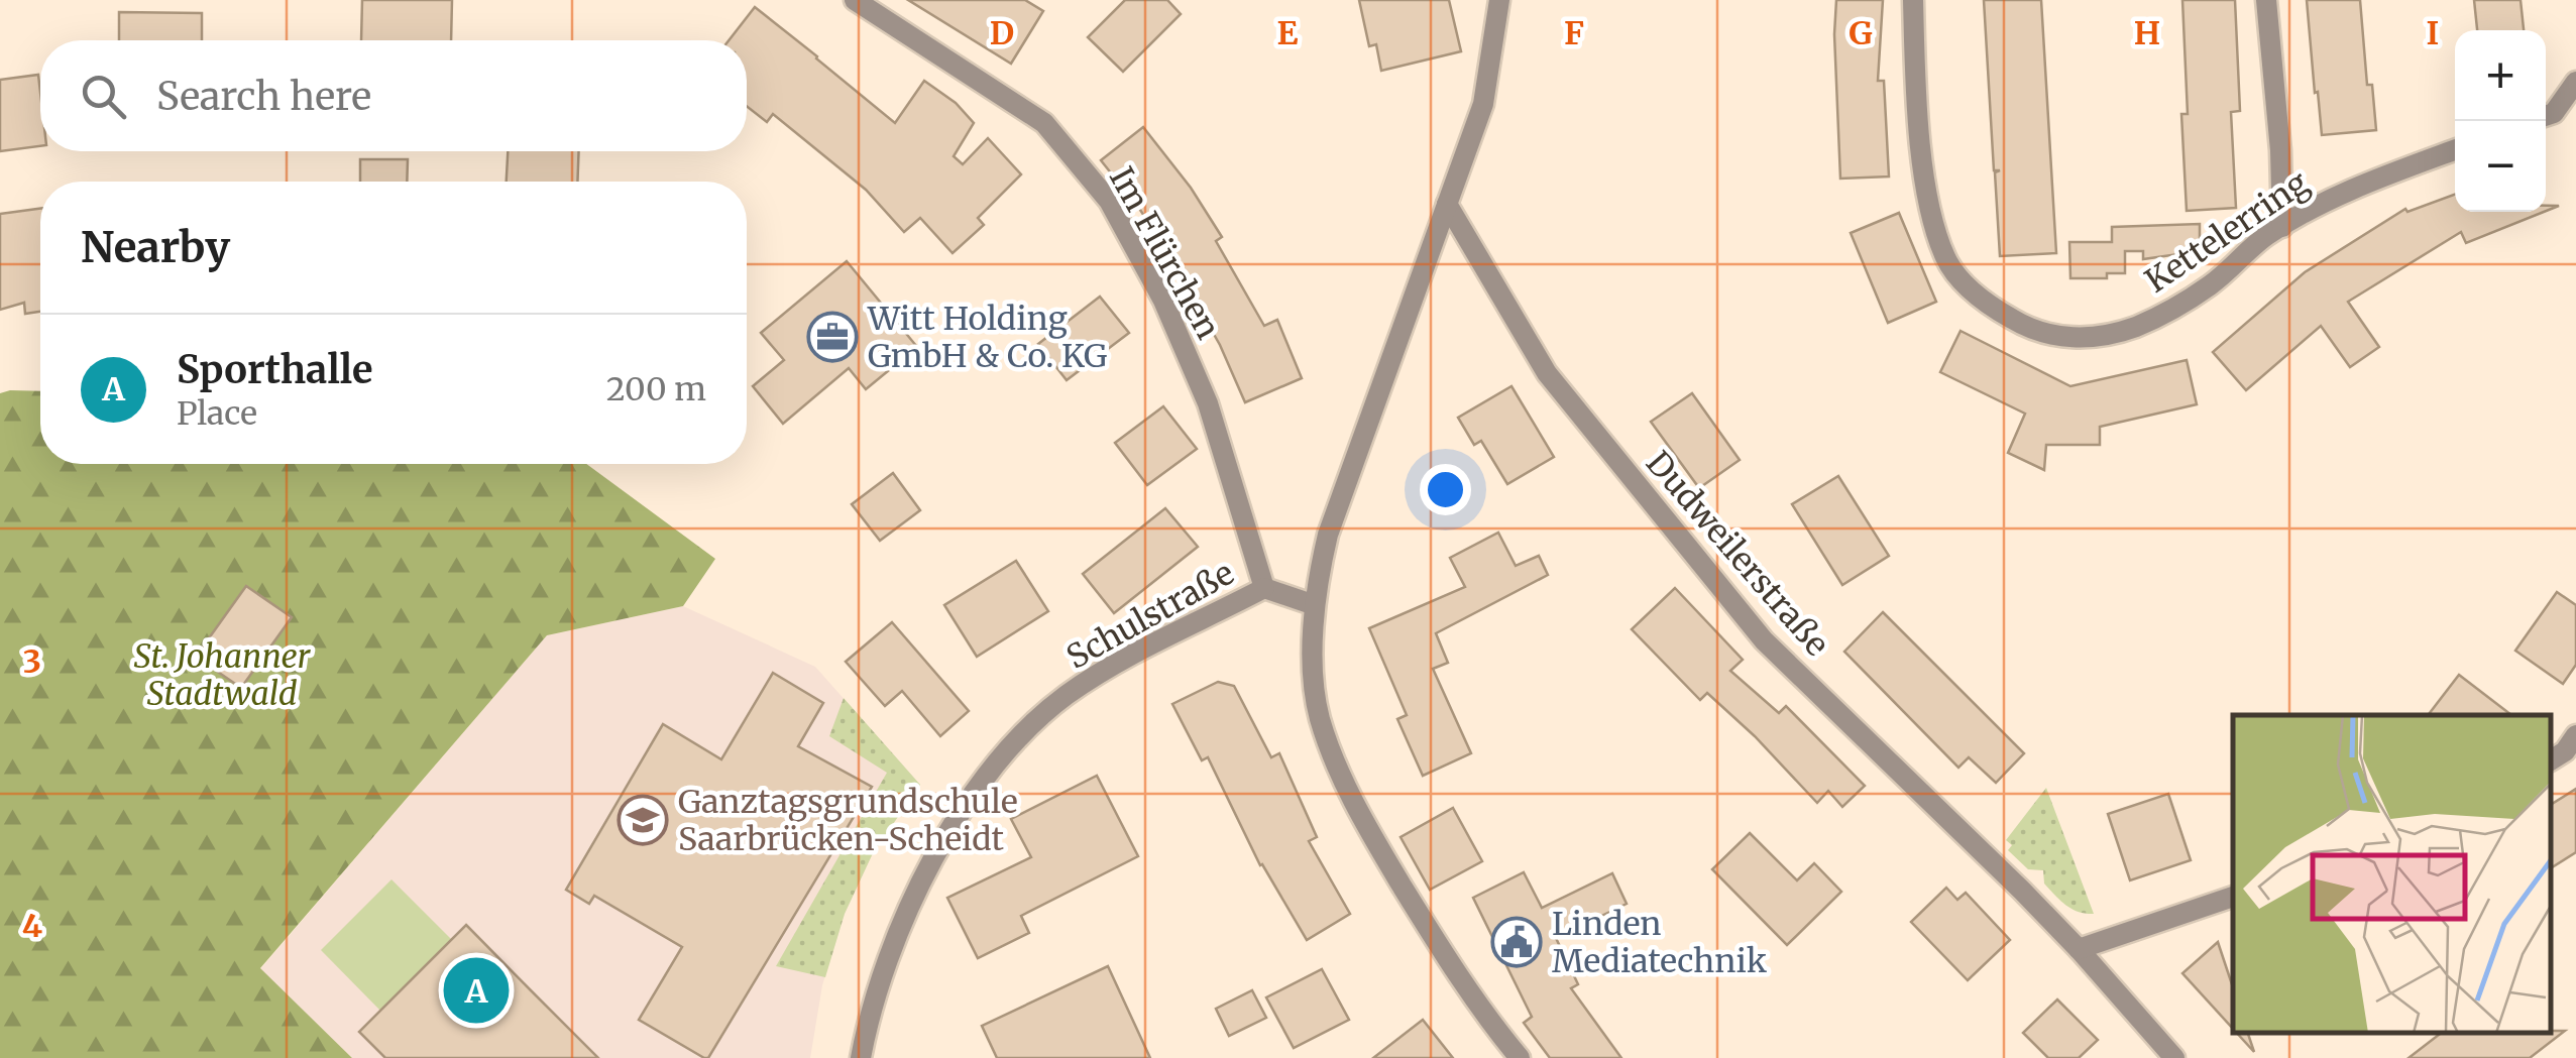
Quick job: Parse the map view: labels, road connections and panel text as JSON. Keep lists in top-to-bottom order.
{
  "streets": {
    "street": [
      "Kettelerring",
      "Im Flürchen",
      "Dudweilerstraße",
      "Schulstraße"
    ]
  },
  "crossings": [
    ["Im Flürchen", "Schulstraße"]
  ],
  "parks": ["St. Johanner Stadtwald"],
  "places": {
    "office": ["Witt Holding GmbH & Co. KG"],
    "school or university": ["Ganztagsgrundschule Saarbrücken-Scheidt"],
    "public building": ["Linden Mediatechnik"]
  },
  "page": {
    "map_buttons": ["+", "−"],
    "search": "Search here",
    "heading": "Nearby",
    "list": [
      {
        "mark": "A",
        "name": "Sporthalle",
        "note": "Place",
        "value": "200 m"
      }
    ],
    "pins": "A"
  },
  "grid": {
    "columns": [
      "D",
      "E",
      "F",
      "G",
      "H",
      "I"
    ],
    "rows": ["3", "4"]
  }
}
